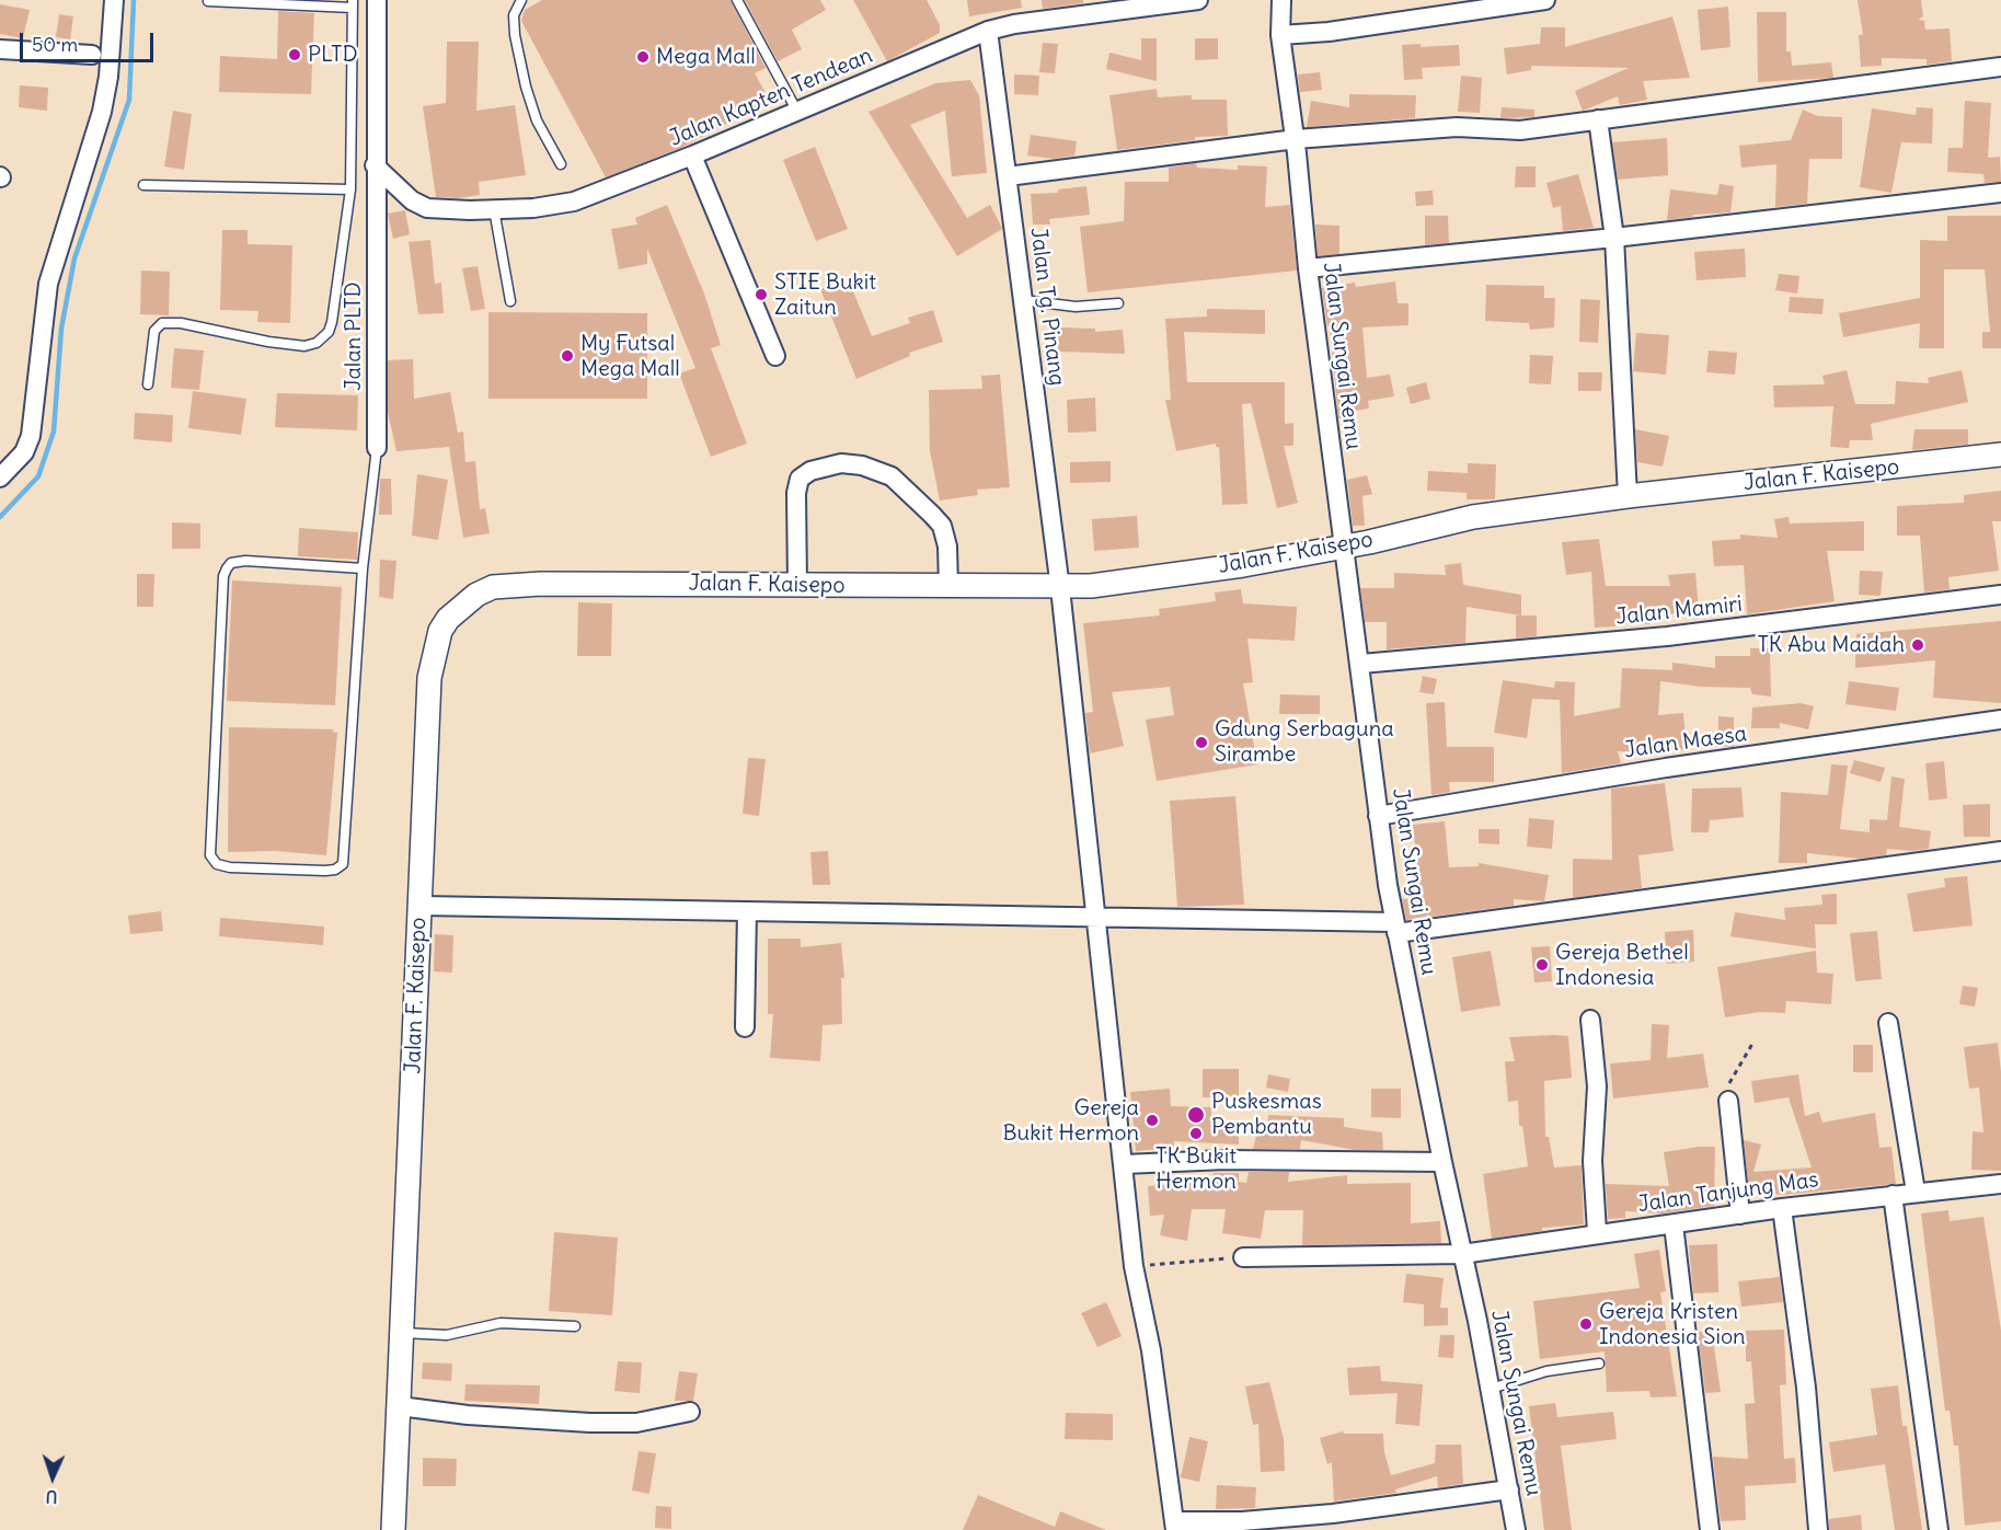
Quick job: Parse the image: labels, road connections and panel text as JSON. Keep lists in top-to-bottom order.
{
  "streets": {
    "street": [
      "Jalan Kapten Tendean",
      "Jalan Tg. Pinang",
      "Jalan PLTD",
      "Jalan Sungai Remu",
      "Jalan F. Kaisepo",
      "Jalan Mamiri",
      "Jalan Maesa",
      "Jalan Tanjung Mas"
    ]
  },
  "crossings": [
    ["Jalan Kapten Tendean", "Jalan Tg. Pinang"],
    ["Jalan Kapten Tendean", "Jalan PLTD"],
    ["Jalan Tg. Pinang", "Jalan F. Kaisepo"],
    ["Jalan Sungai Remu", "Jalan F. Kaisepo"],
    ["Jalan Sungai Remu", "Jalan Mamiri"],
    ["Jalan Sungai Remu", "Jalan Maesa"],
    ["Jalan Sungai Remu", "Jalan Tanjung Mas"]
  ],
  "places": [
    "PLTD",
    "Mega Mall",
    "STIE Bukit Zaitun",
    "My Futsal Mega Mall",
    "TK Abu Maidah",
    "Gdung Serbaguna Sirambe",
    "Gereja Bethel Indonesia",
    "Puskesmas Pembantu",
    "Gereja Bukit Hermon",
    "TK Bukit Hermon",
    "Gereja Kristen Indonesia Sion"
  ],
  "scale_bar": "50 m",
  "north": "bottom"
}
